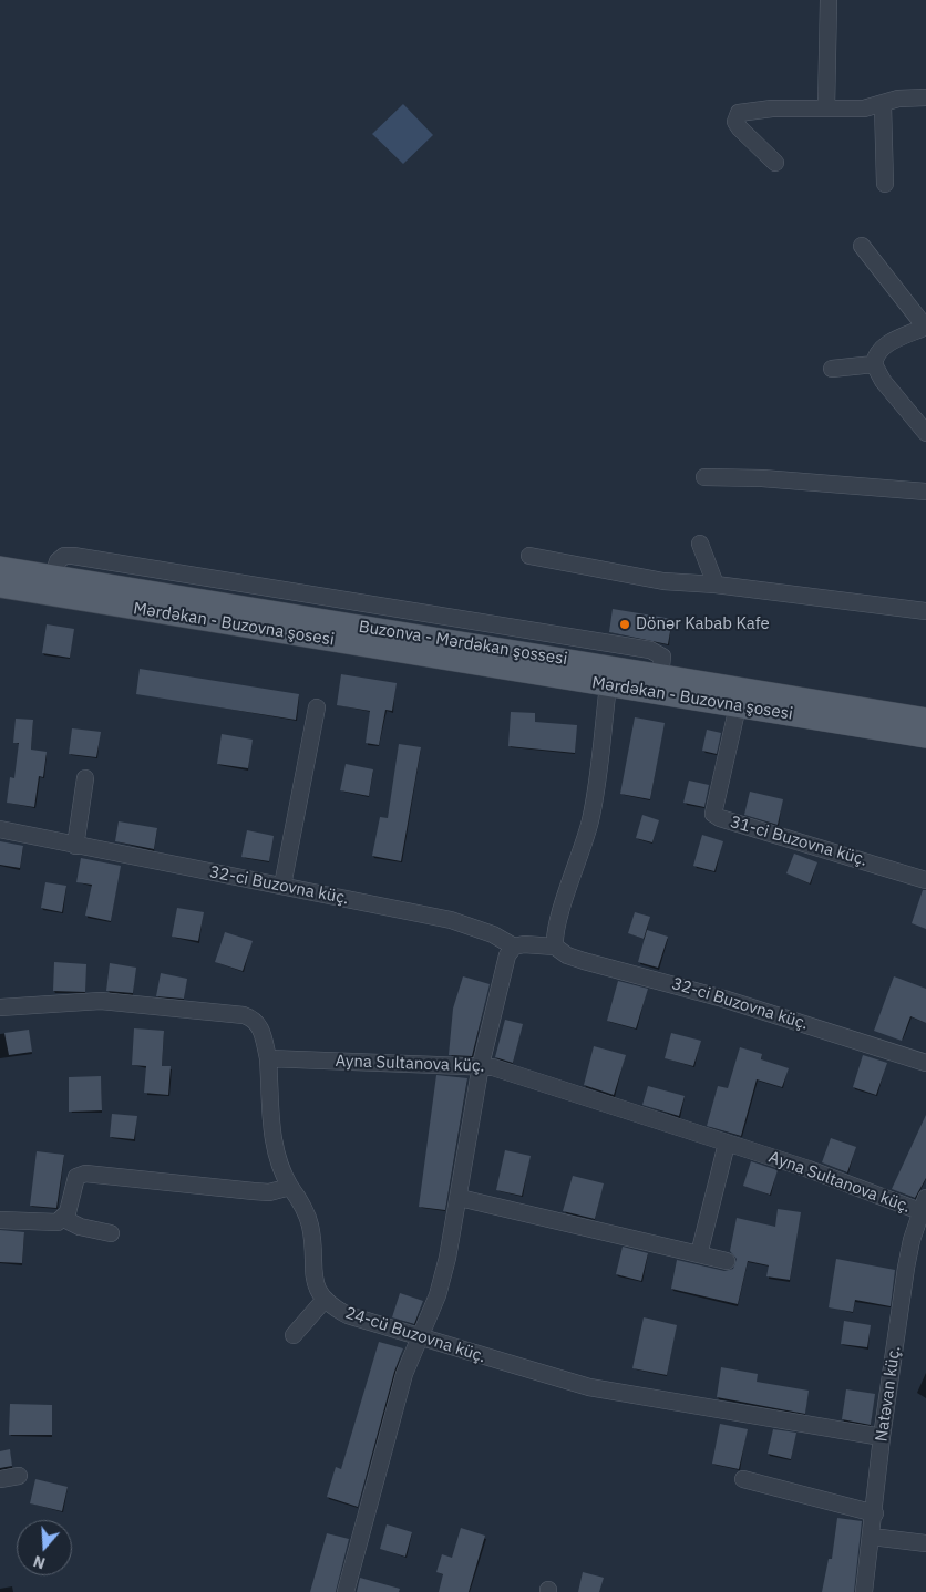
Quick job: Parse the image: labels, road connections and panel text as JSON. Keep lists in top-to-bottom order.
{
  "streets": {
    "main road": ["Mərdəkan - Buzovna şosesi", "Buzonva - Mərdəkan şossesi"],
    "street": [
      "31-ci Buzovna küç.",
      "32-ci Buzovna küç.",
      "Ayna Sultanova küç.",
      "24-cü Buzovna küç.",
      "Natəvan küç."
    ]
  },
  "crossings": [
    ["Mərdəkan - Buzovna şosesi", "31-ci Buzovna küç."],
    ["Ayna Sultanova küç.", "24-cü Buzovna küç."],
    ["Ayna Sultanova küç.", "Natəvan küç."],
    ["24-cü Buzovna küç.", "Natəvan küç."]
  ],
  "places": ["Dönər Kabab Kafe"],
  "north": "bottom"
}
